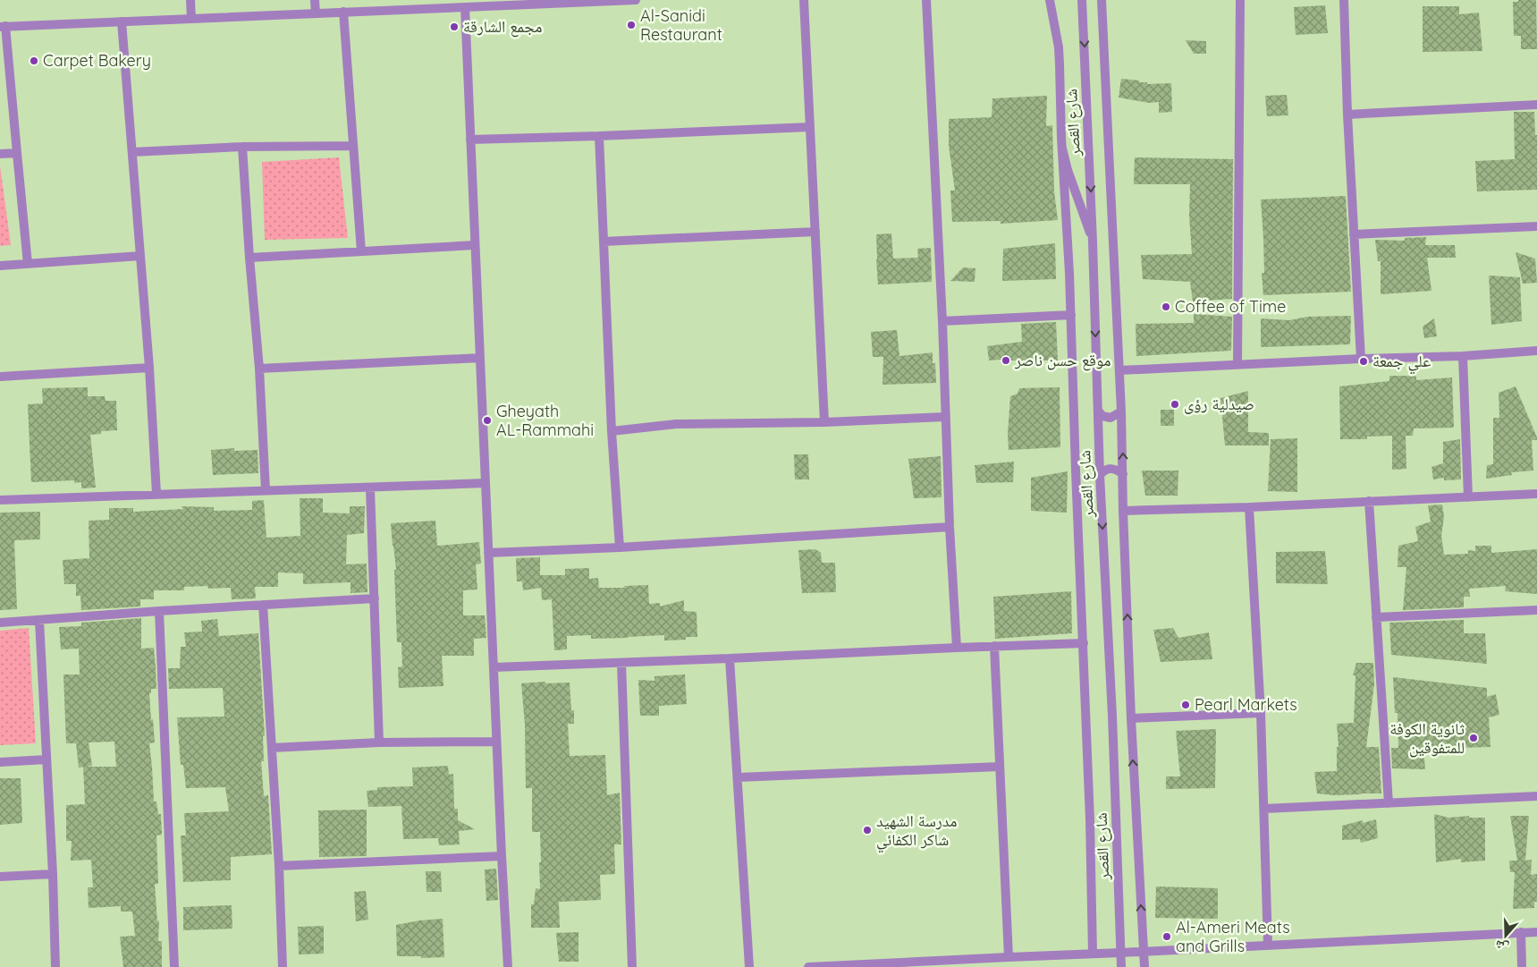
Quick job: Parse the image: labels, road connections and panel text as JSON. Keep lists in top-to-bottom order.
{
  "streets": {
    "street": ["شارع القصر"]
  },
  "places": [
    "Al-Sanidi Restaurant",
    "مجمع الشارقة",
    "Carpet Bakery",
    "Coffee of Time",
    "موقع حسن ناصر",
    "علي جمعة",
    "صيدلية رؤى",
    "Gheyath AL-Rammahi",
    "Pearl Markets",
    "ثانوية الكوفة للمتفوقين",
    "مدرسة الشهيد شاكر الكفائي",
    "Al-Ameri Meats and Grills"
  ],
  "north": "bottom"
}
